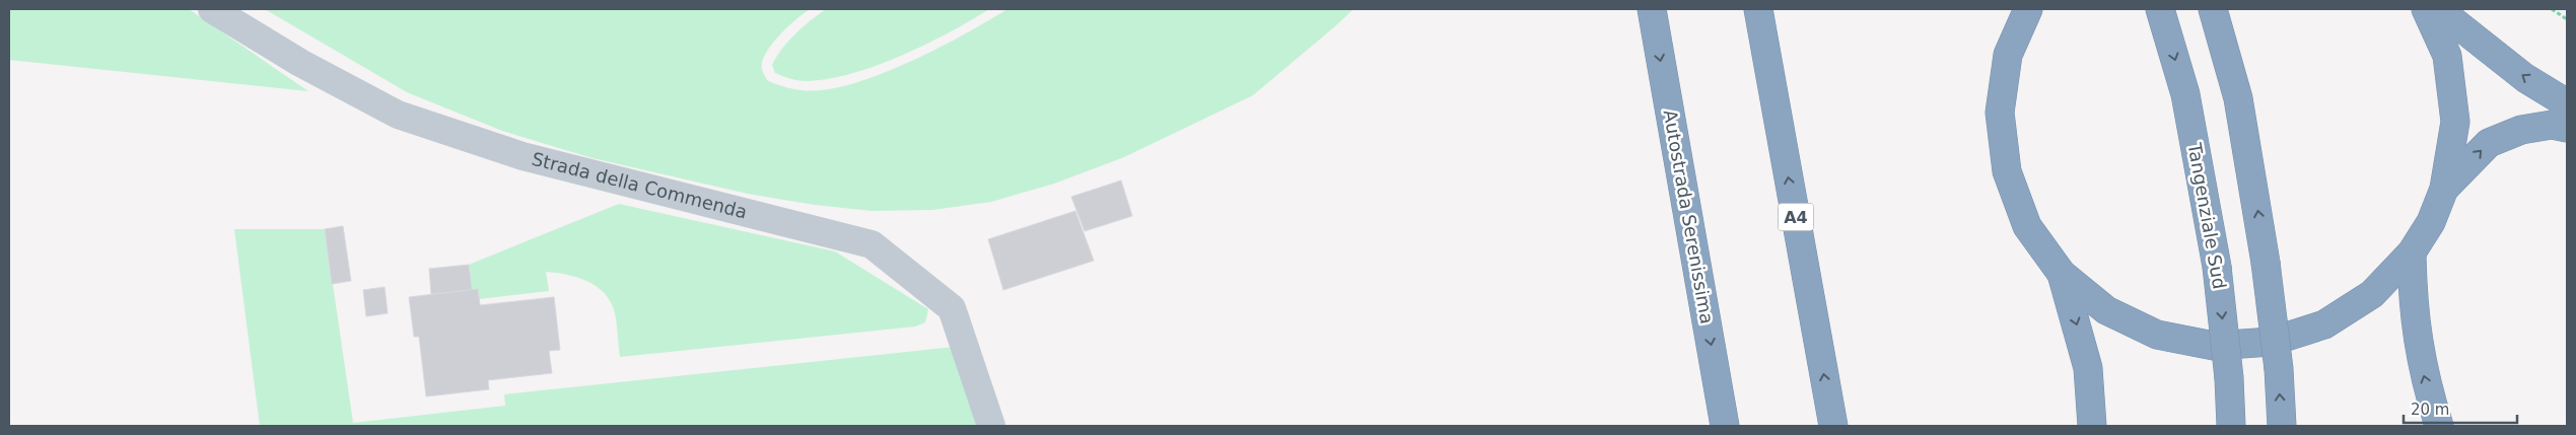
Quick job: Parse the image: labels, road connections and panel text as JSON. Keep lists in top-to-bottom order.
{
  "streets": {
    "highway": ["Tangenziale Sud", "Autostrada Serenissima", "A4"],
    "street": ["Strada della Commenda"]
  },
  "scale_bar": "20 m"
}
